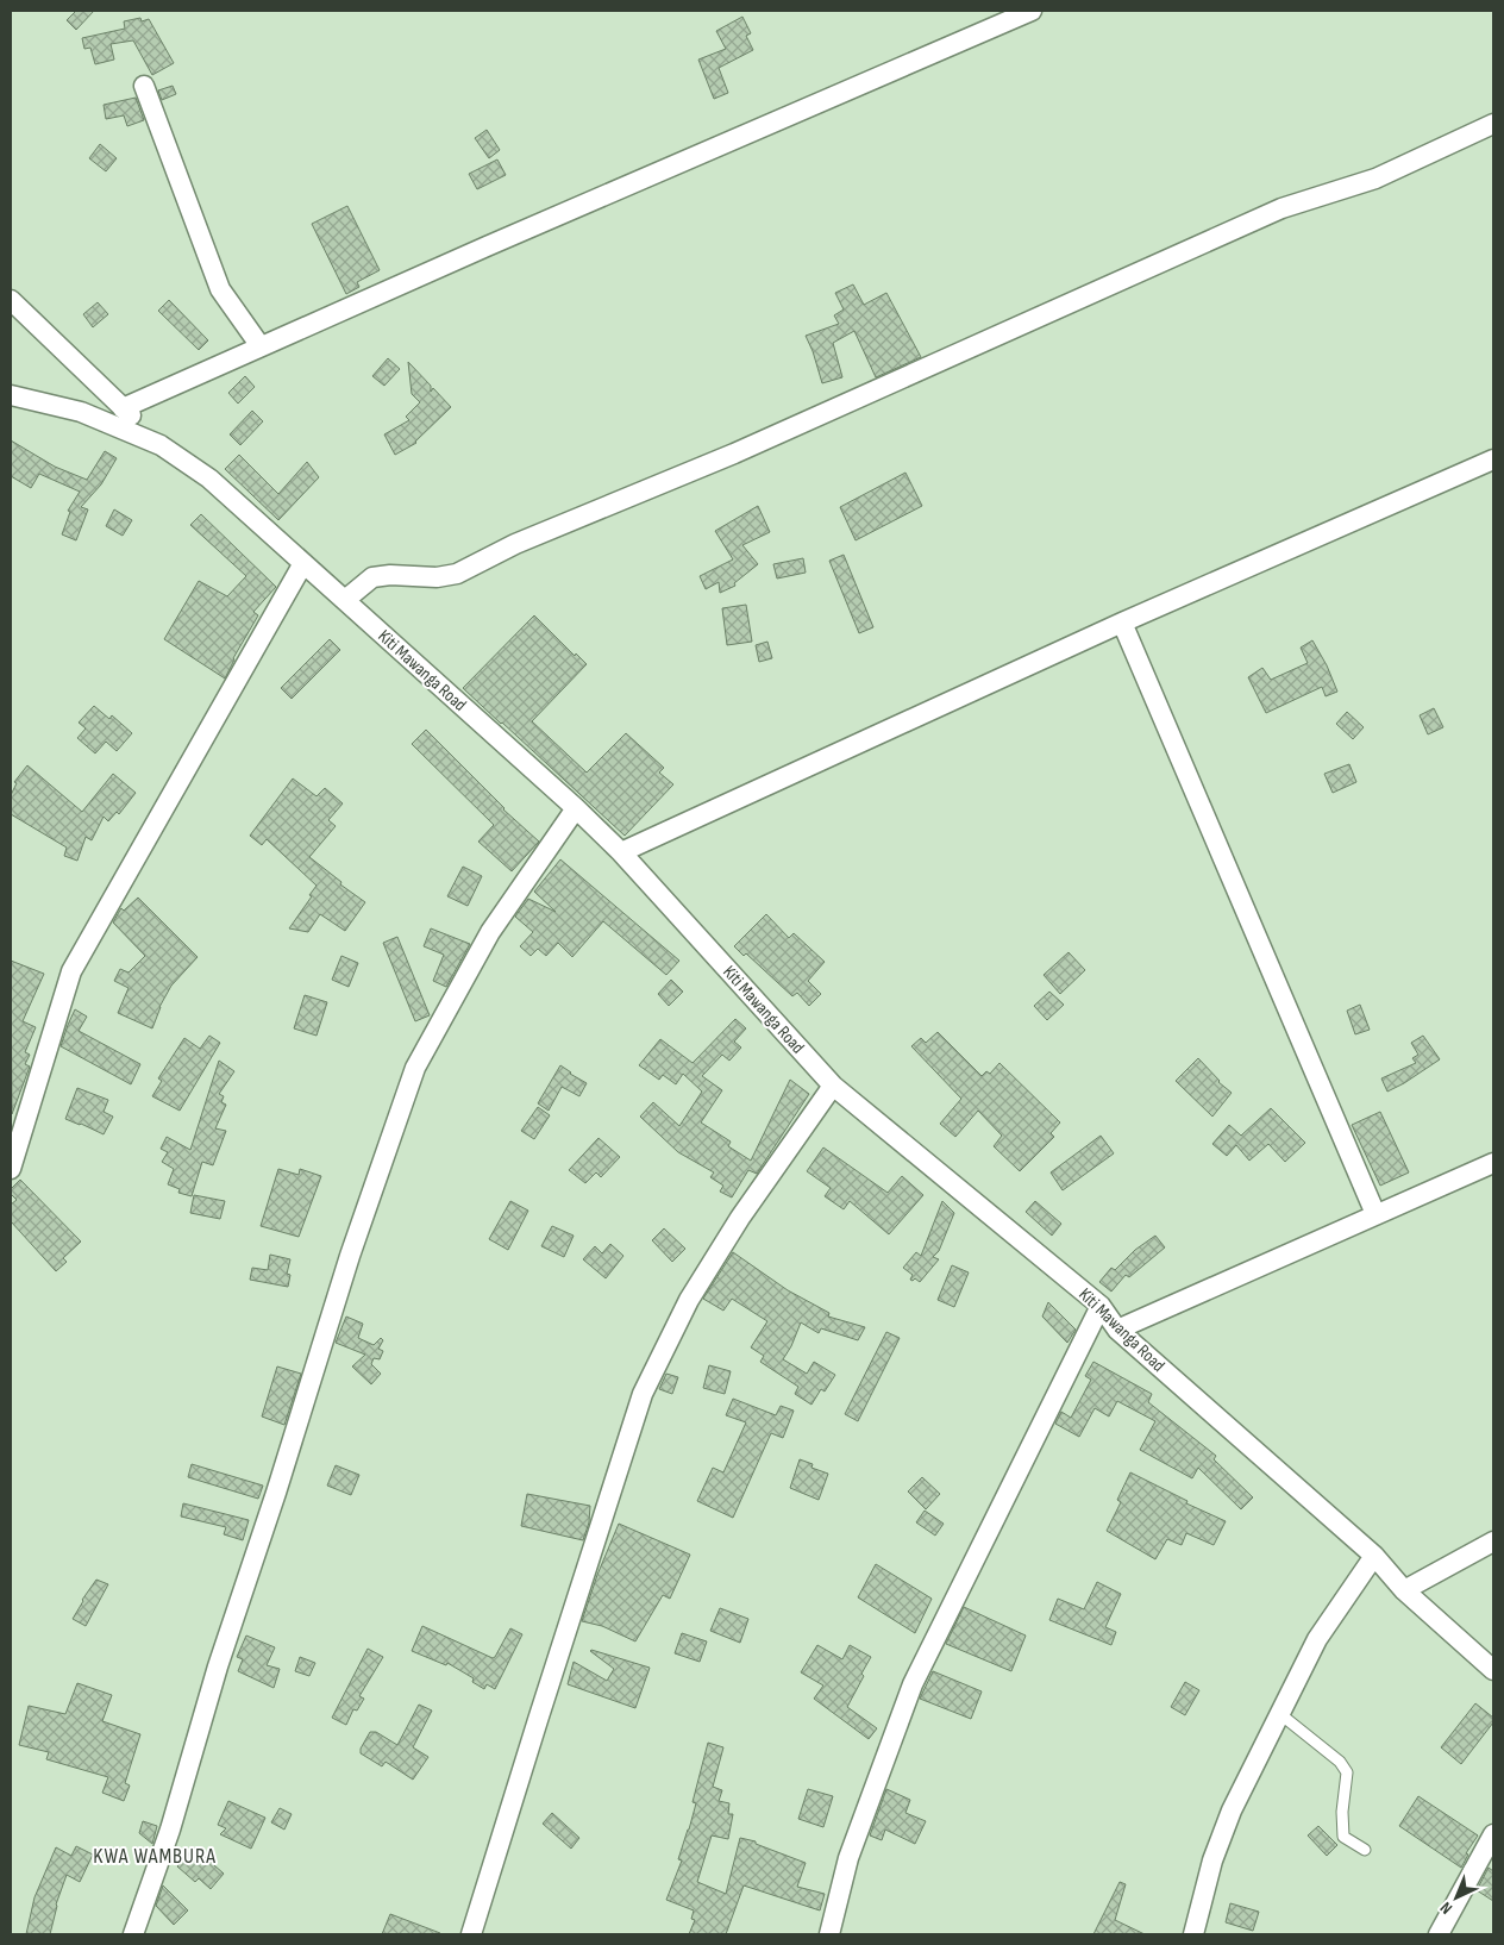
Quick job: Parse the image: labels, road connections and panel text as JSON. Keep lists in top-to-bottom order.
{
  "streets": {
    "street": ["Kiti Mawanga Road"]
  },
  "districts": ["KWA WAMBURA"],
  "north": "bottom left"
}
